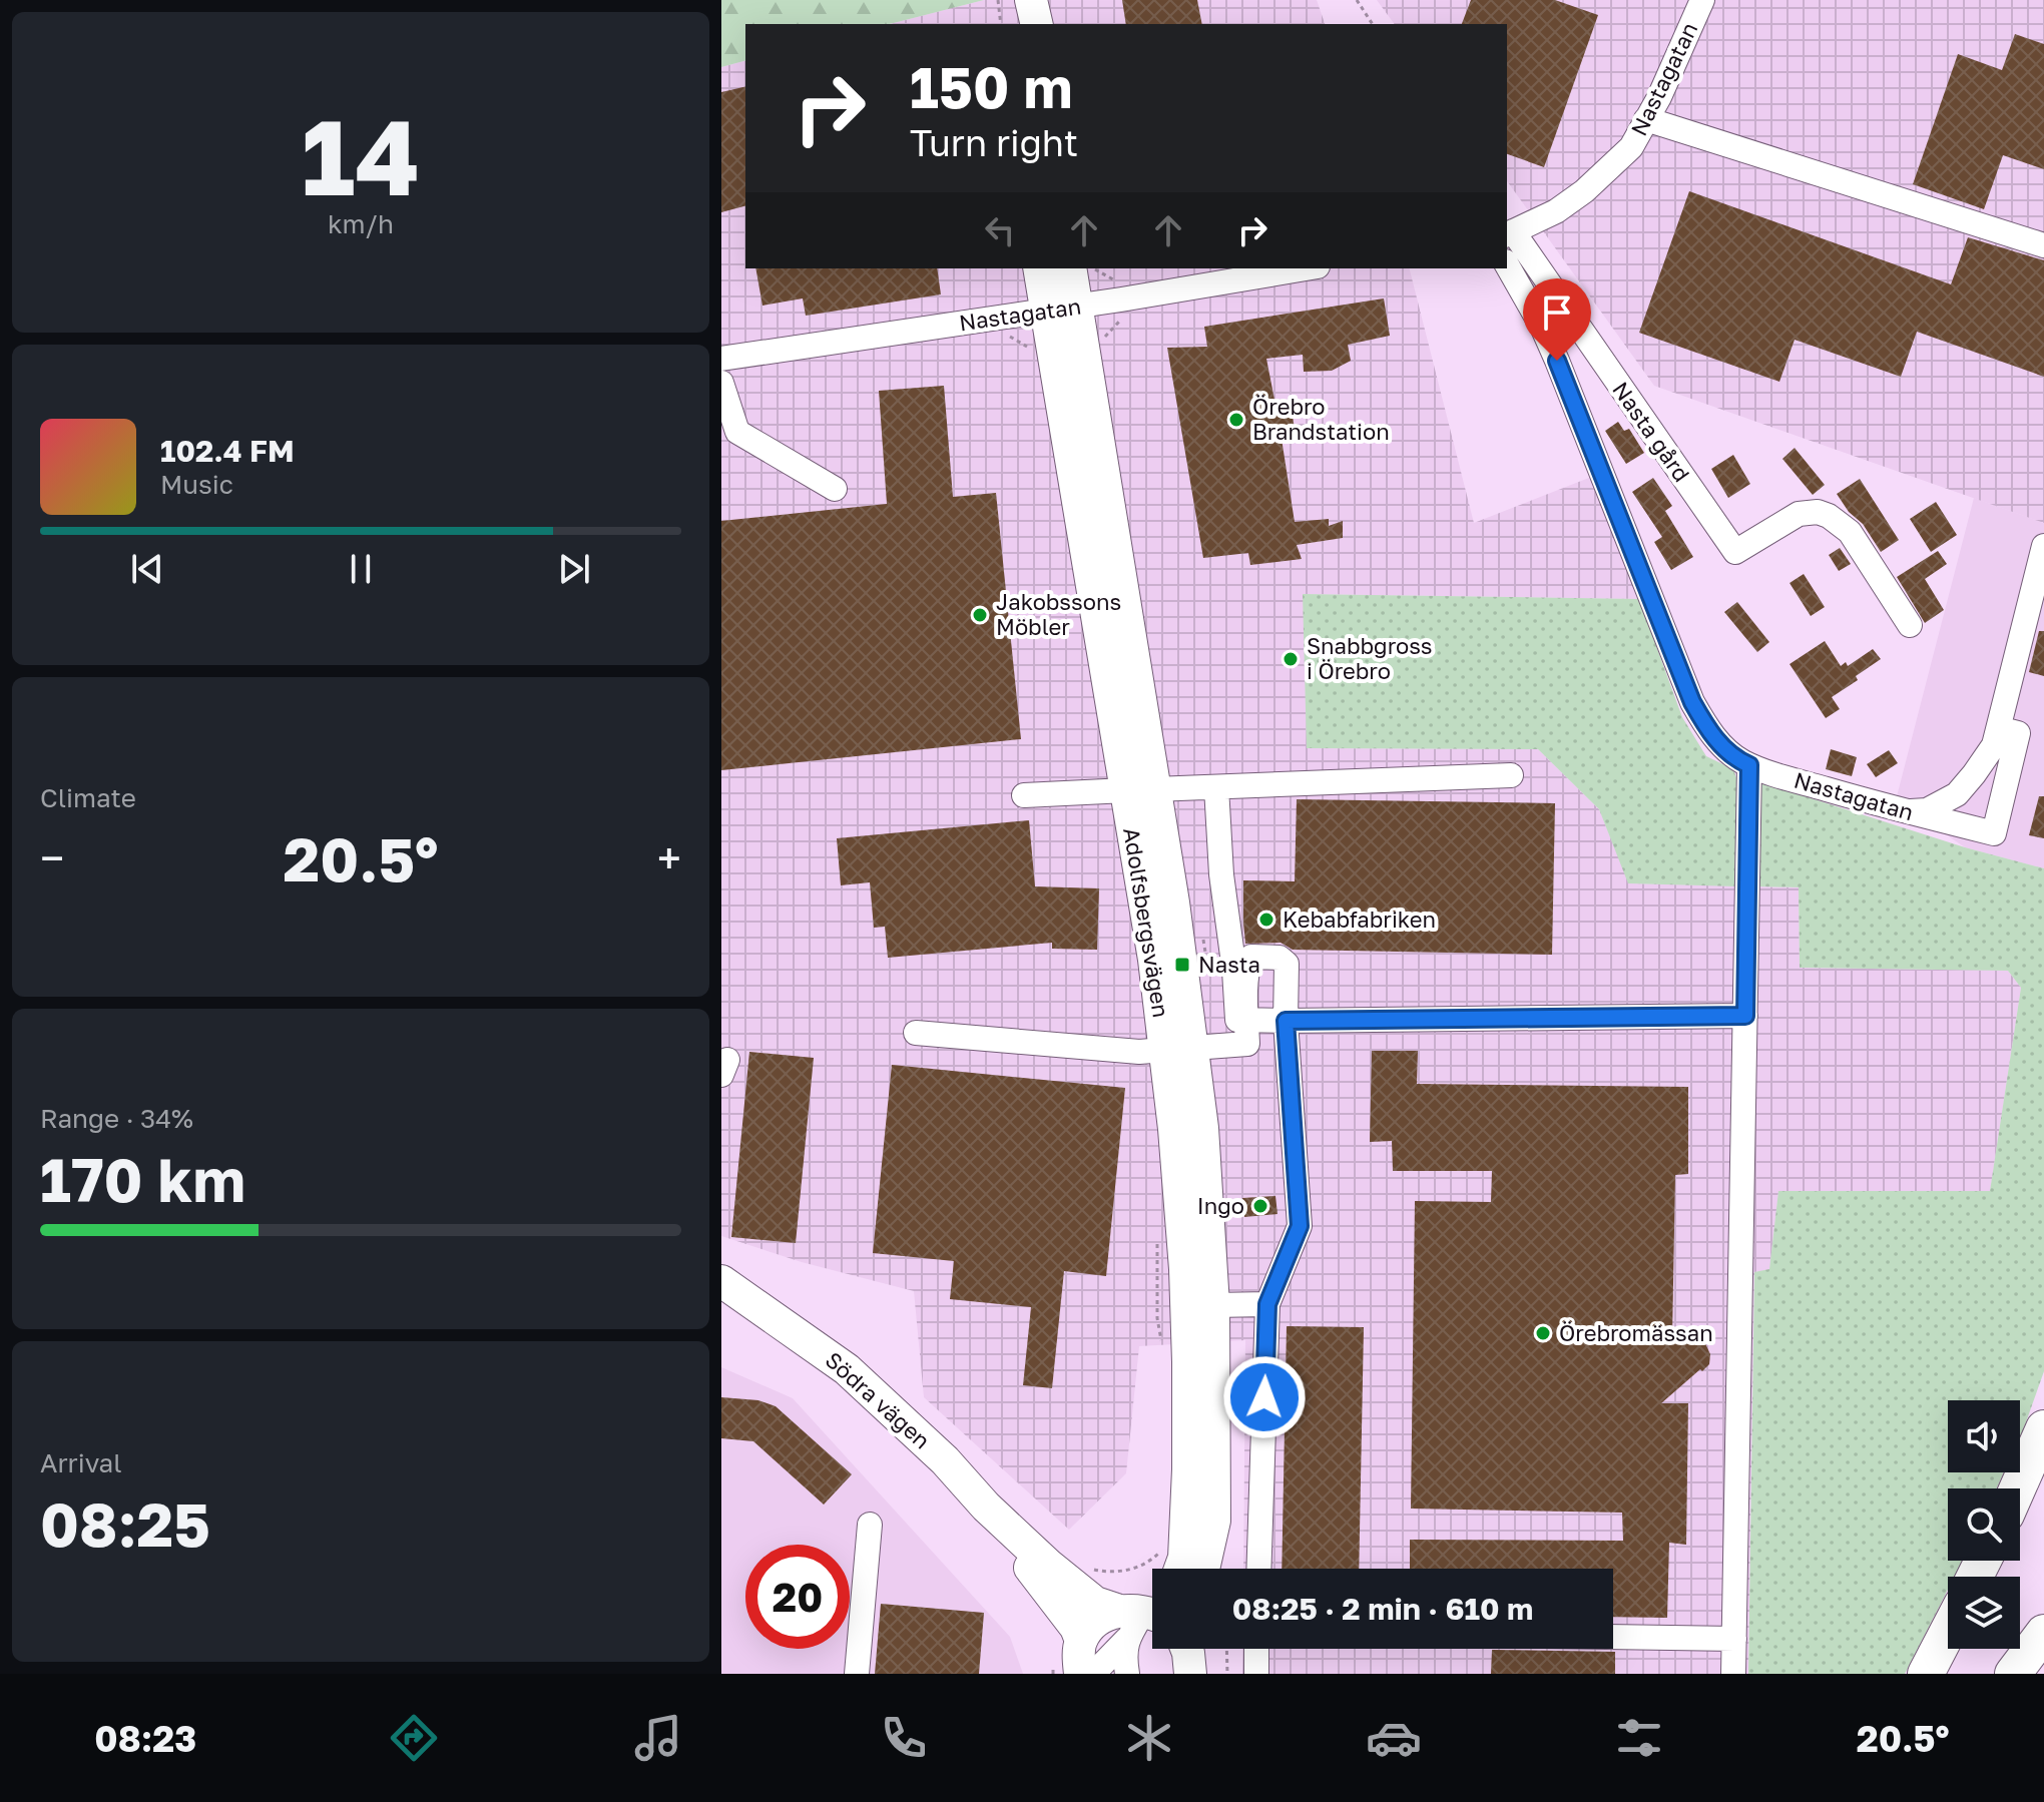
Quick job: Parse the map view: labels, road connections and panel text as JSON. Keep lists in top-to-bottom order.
{
  "streets": {
    "main road": ["Adolfsbergsvägen", "Södra vägen"],
    "street": ["Nastagatan", "Nasta gård"]
  },
  "crossings": [
    ["Nastagatan", "Nasta gård"],
    ["Nastagatan", "Adolfsbergsvägen"]
  ],
  "places": {
    "other": [
      "Örebro Brandstation",
      "Jakobssons Möbler",
      "Snabbgross i Örebro",
      "Kebabfabriken",
      "Ingo",
      "Örebromässan"
    ],
    "transit": ["Nasta"]
  },
  "page": {
    "tile": [
      ["14", "km/h"],
      "Climate",
      ["Range · 34%", "170 km"],
      ["Arrival", "08:25"]
    ],
    "turn": ["150 m", "Turn right"],
    "song": ["102.4 FM", "Music"],
    "heat": ["−", "20.5°", "+"],
    "limit": "20",
    "trip": "08:25 · 2 min · 610 m",
    "tabs": ["08:23", "20.5°"]
  }
}
